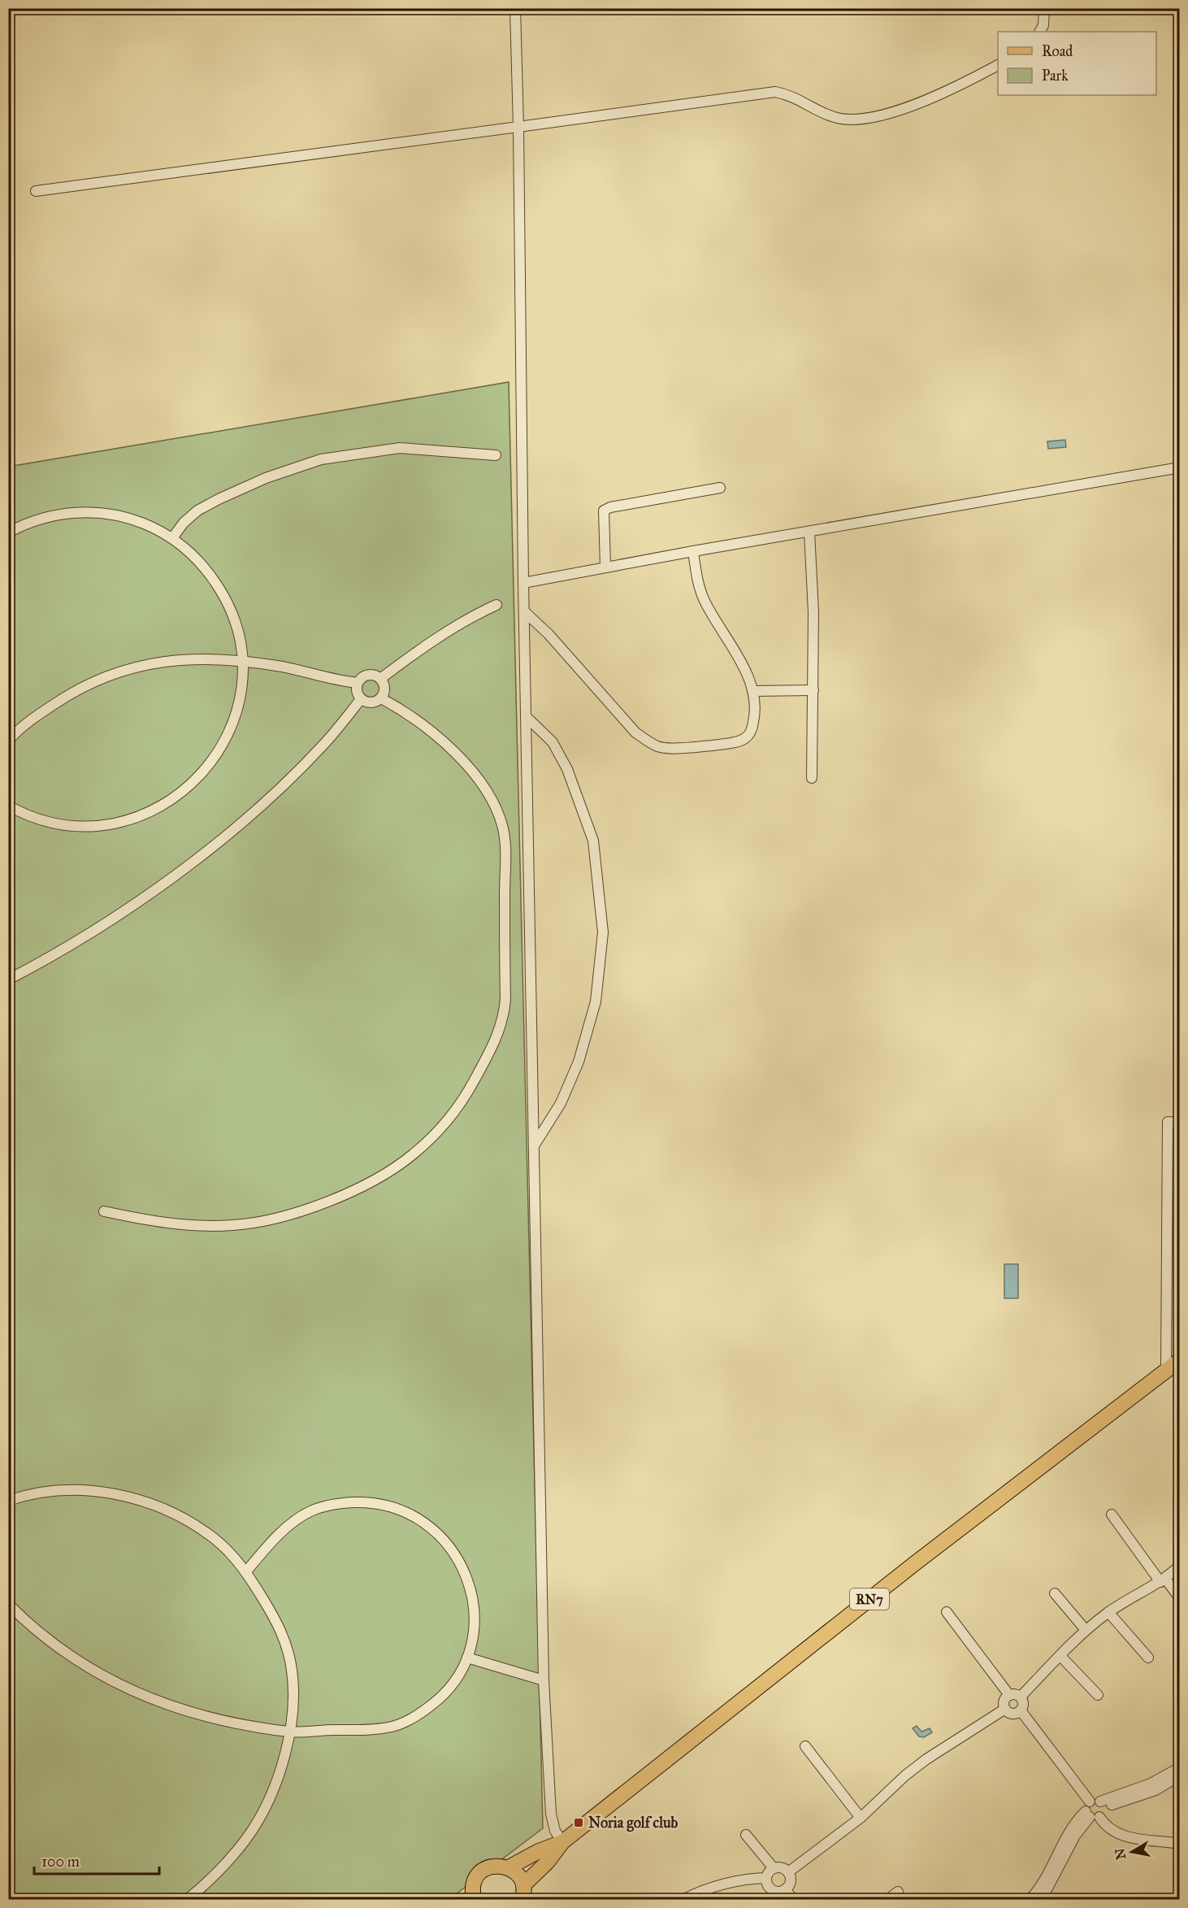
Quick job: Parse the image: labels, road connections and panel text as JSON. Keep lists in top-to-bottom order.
{
  "streets": {
    "main road": ["RN7"]
  },
  "places": {
    "transit": ["Noria golf club"]
  },
  "legend": ["Road", "Park"],
  "scale_bar": "100 m",
  "north": "left"
}
